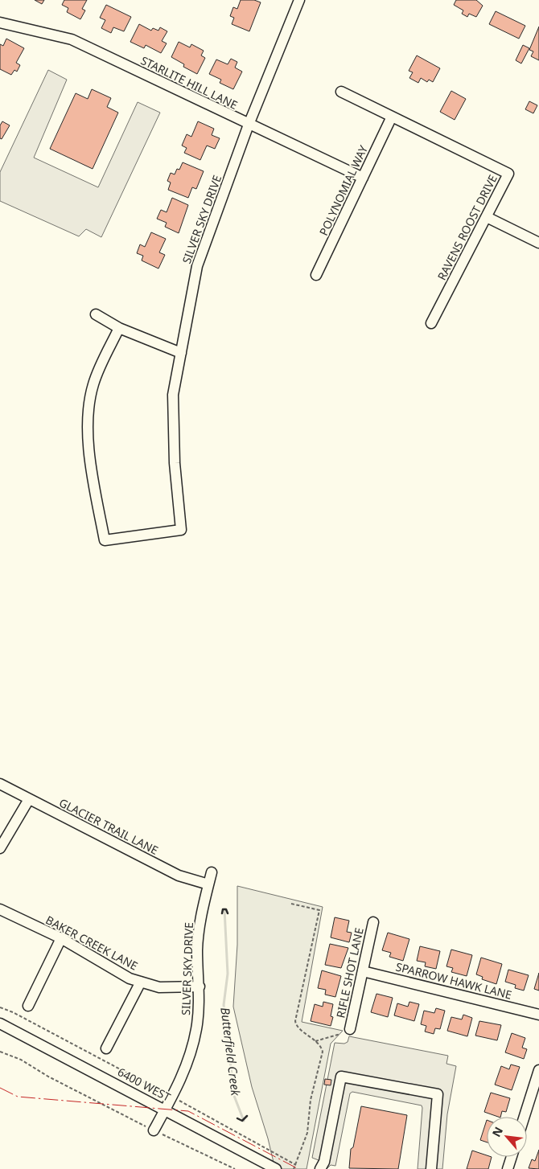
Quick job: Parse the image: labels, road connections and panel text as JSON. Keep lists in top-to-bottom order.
{
  "streets": {
    "street": [
      "STARLITE HILL LANE",
      "POLYNOMIAL WAY",
      "SILVER SKY DRIVE",
      "RAVENS ROOST DRIVE",
      "GLACIER TRAIL LANE",
      "BAKER CREEK LANE",
      "RIFLE SHOT LANE",
      "SPARROW HAWK LANE",
      "6400 WEST"
    ]
  },
  "crossings": [
    ["STARLITE HILL LANE", "POLYNOMIAL WAY"],
    ["STARLITE HILL LANE", "SILVER SKY DRIVE"],
    ["POLYNOMIAL WAY", "RAVENS ROOST DRIVE"],
    ["SILVER SKY DRIVE", "GLACIER TRAIL LANE"],
    ["SILVER SKY DRIVE", "BAKER CREEK LANE"],
    ["SILVER SKY DRIVE", "6400 WEST"],
    ["RIFLE SHOT LANE", "SPARROW HAWK LANE"]
  ],
  "water": ["Butterfield Creek"],
  "north": "top left"
}
